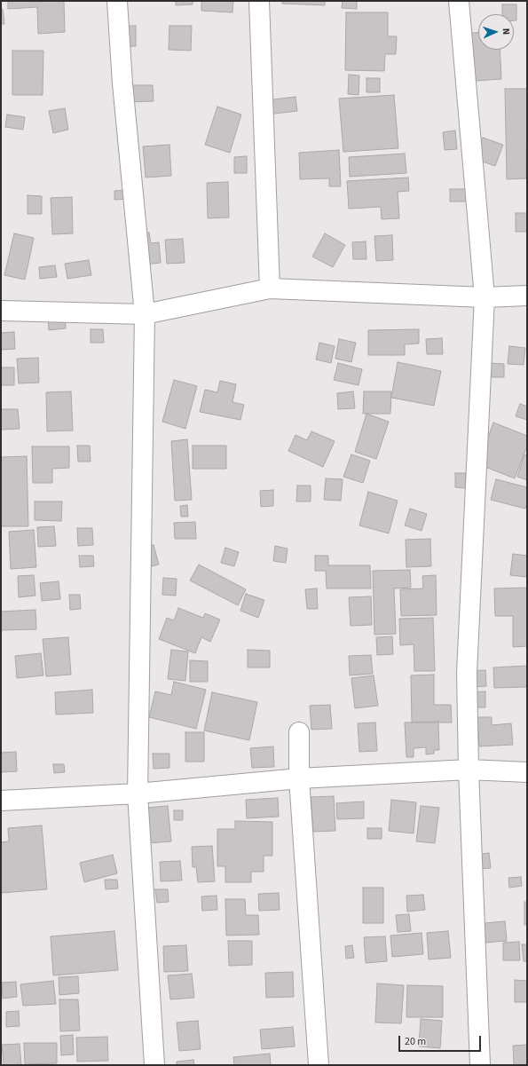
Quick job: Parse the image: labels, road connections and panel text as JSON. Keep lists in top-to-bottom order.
{
  "scale_bar": "20 m",
  "north": "right"
}
